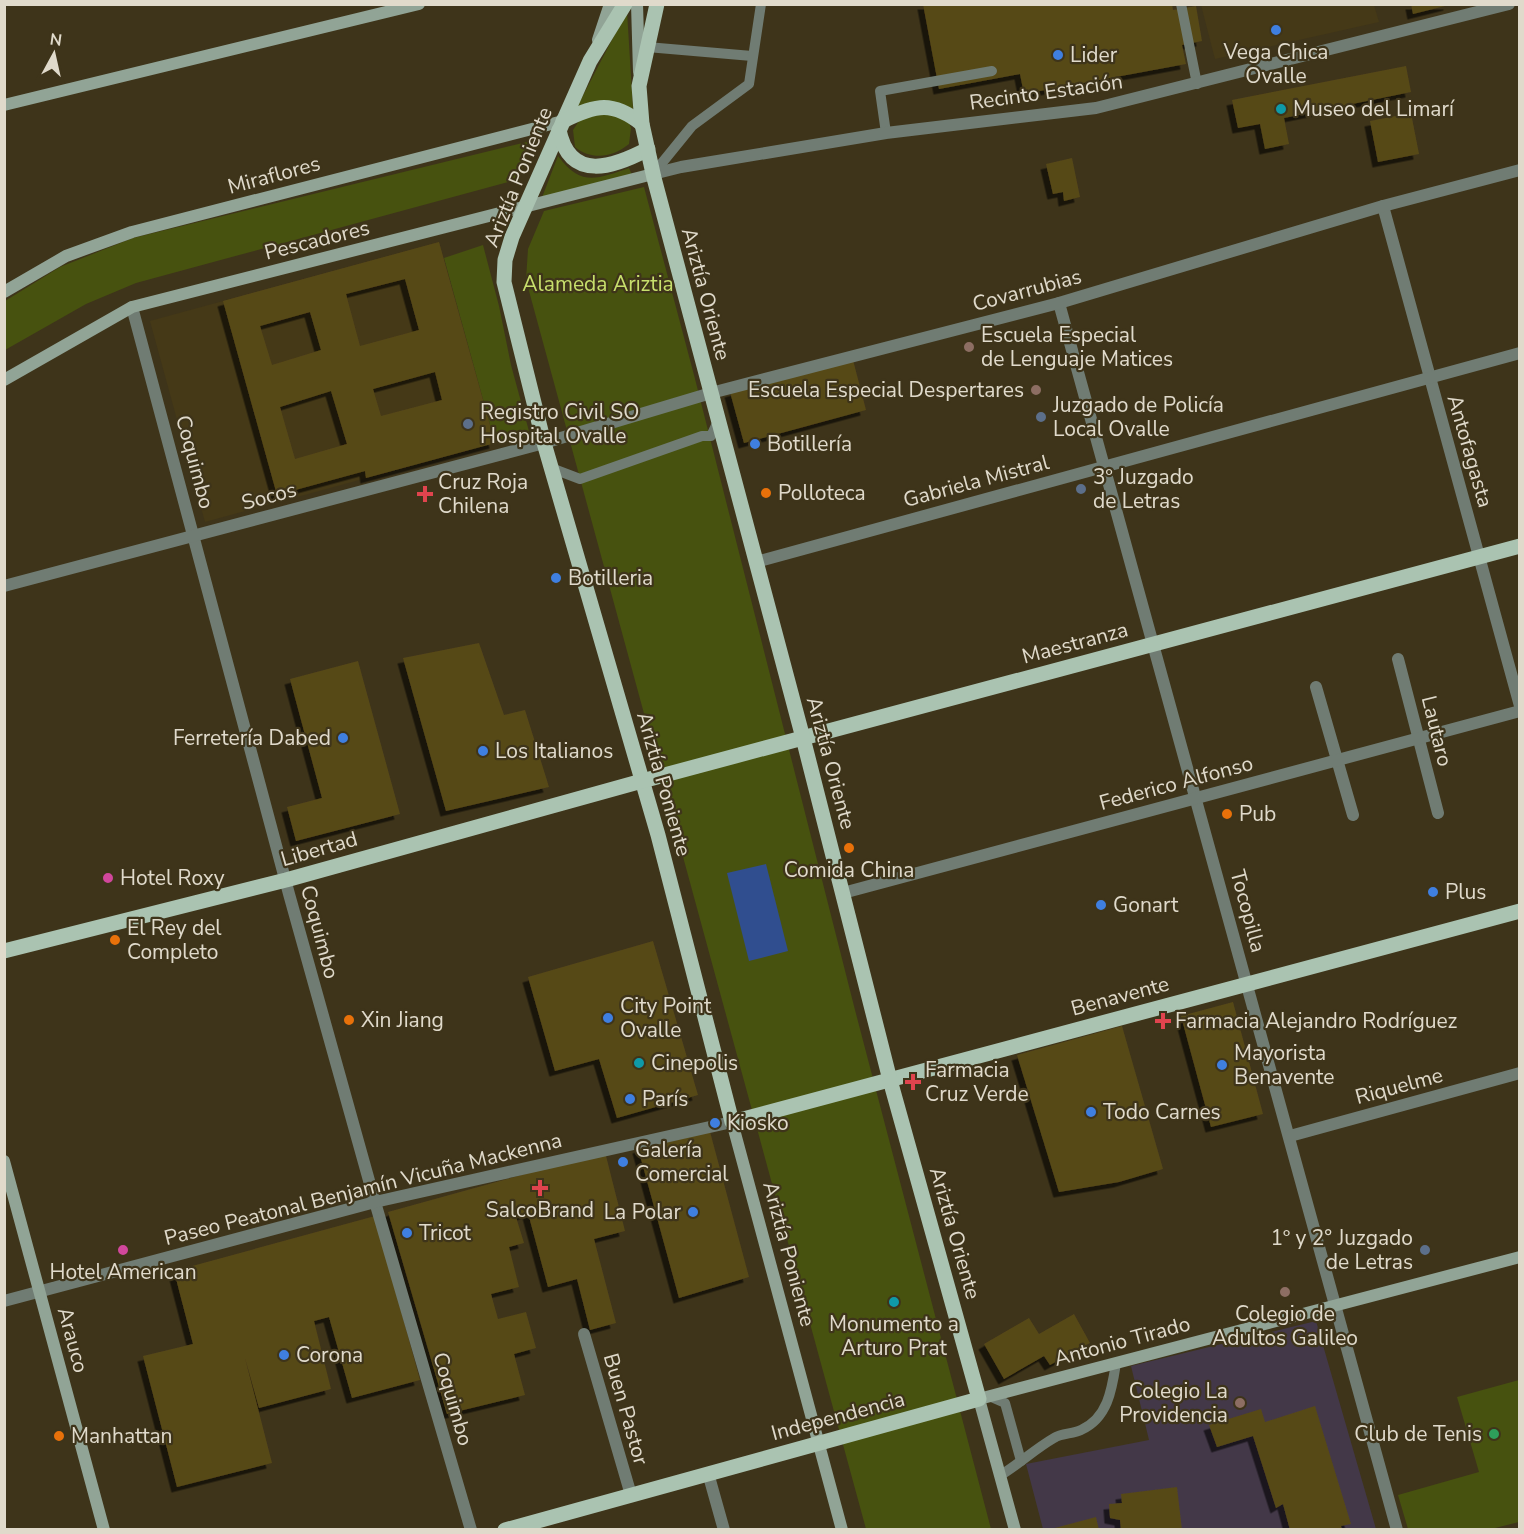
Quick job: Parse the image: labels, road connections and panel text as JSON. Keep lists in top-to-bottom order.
{
  "streets": {
    "main road": [
      "Ariztía Poniente",
      "Ariztía Oriente",
      "Maestranza",
      "Libertad",
      "Benavente",
      "Independencia"
    ],
    "street": [
      "Recinto Estación",
      "Miraflores",
      "Pescadores",
      "Covarrubias",
      "Antofagasta",
      "Coquimbo",
      "Gabriela Mistral",
      "Socos",
      "Lautaro",
      "Federico Alfonso",
      "Tocopilla",
      "Riquelme",
      "Paseo Peatonal Benjamín Vicuña Mackenna",
      "Arauco",
      "Antonio Tirado",
      "Buen Pastor"
    ]
  },
  "crossings": [
    ["Recinto Estación", "Pescadores"],
    ["Recinto Estación", "Ariztía Oriente"],
    ["Miraflores", "Ariztía Poniente"],
    ["Miraflores", "Ariztía Oriente"],
    ["Ariztía Poniente", "Pescadores"],
    ["Ariztía Poniente", "Covarrubias"],
    ["Ariztía Poniente", "Ariztía Oriente"],
    ["Ariztía Poniente", "Socos"],
    ["Ariztía Poniente", "Maestranza"],
    ["Ariztía Poniente", "Libertad"],
    ["Ariztía Poniente", "Benavente"],
    ["Ariztía Poniente", "Paseo Peatonal Benjamín Vicuña Mackenna"],
    ["Ariztía Poniente", "Independencia"],
    ["Pescadores", "Ariztía Oriente"],
    ["Pescadores", "Coquimbo"],
    ["Covarrubias", "Ariztía Oriente"],
    ["Covarrubias", "Antofagasta"],
    ["Covarrubias", "Socos"],
    ["Covarrubias", "Tocopilla"],
    ["Ariztía Oriente", "Gabriela Mistral"],
    ["Ariztía Oriente", "Maestranza"],
    ["Ariztía Oriente", "Federico Alfonso"],
    ["Ariztía Oriente", "Benavente"],
    ["Ariztía Oriente", "Antonio Tirado"],
    ["Ariztía Oriente", "Independencia"],
    ["Antofagasta", "Gabriela Mistral"],
    ["Antofagasta", "Maestranza"],
    ["Coquimbo", "Socos"],
    ["Coquimbo", "Libertad"],
    ["Coquimbo", "Paseo Peatonal Benjamín Vicuña Mackenna"],
    ["Gabriela Mistral", "Tocopilla"],
    ["Maestranza", "Libertad"],
    ["Maestranza", "Tocopilla"],
    ["Lautaro", "Federico Alfonso"],
    ["Federico Alfonso", "Tocopilla"],
    ["Tocopilla", "Benavente"],
    ["Tocopilla", "Riquelme"],
    ["Tocopilla", "Antonio Tirado"],
    ["Benavente", "Paseo Peatonal Benjamín Vicuña Mackenna"],
    ["Paseo Peatonal Benjamín Vicuña Mackenna", "Arauco"],
    ["Antonio Tirado", "Independencia"],
    ["Buen Pastor", "Independencia"]
  ],
  "parks": ["Alameda Ariztia"],
  "places": {
    "other": [
      "Vega Chica Ovalle",
      "Lider",
      "Museo del Limarí",
      "Escuela Especial de Lenguaje Matices",
      "Escuela Especial Despertares",
      "Juzgado de Policía Local Ovalle",
      "Registro Civil SO Hospital Ovalle",
      "Botillería",
      "3º Juzgado de Letras",
      "Polloteca",
      "Botilleria",
      "Ferretería Dabed",
      "Los Italianos",
      "Pub",
      "Comida China",
      "Hotel Roxy",
      "Plus",
      "Gonart",
      "El Rey del Completo",
      "City Point Ovalle",
      "Xin Jiang",
      "Cinepolis",
      "Mayorista Benavente",
      "París",
      "Todo Carnes",
      "Kiosko",
      "Galería Comercial",
      "La Polar",
      "Tricot",
      "Hotel American",
      "1º y 2° Juzgado de Letras",
      "Colegio de Adultos Galileo",
      "Monumento a Arturo Prat",
      "Corona",
      "Colegio La Providencia",
      "Club de Tenis",
      "Manhattan"
    ],
    "health": [
      "Cruz Roja Chilena",
      "Farmacia Alejandro Rodríguez",
      "Farmacia Cruz Verde",
      "SalcoBrand"
    ]
  },
  "north": "top"
}
